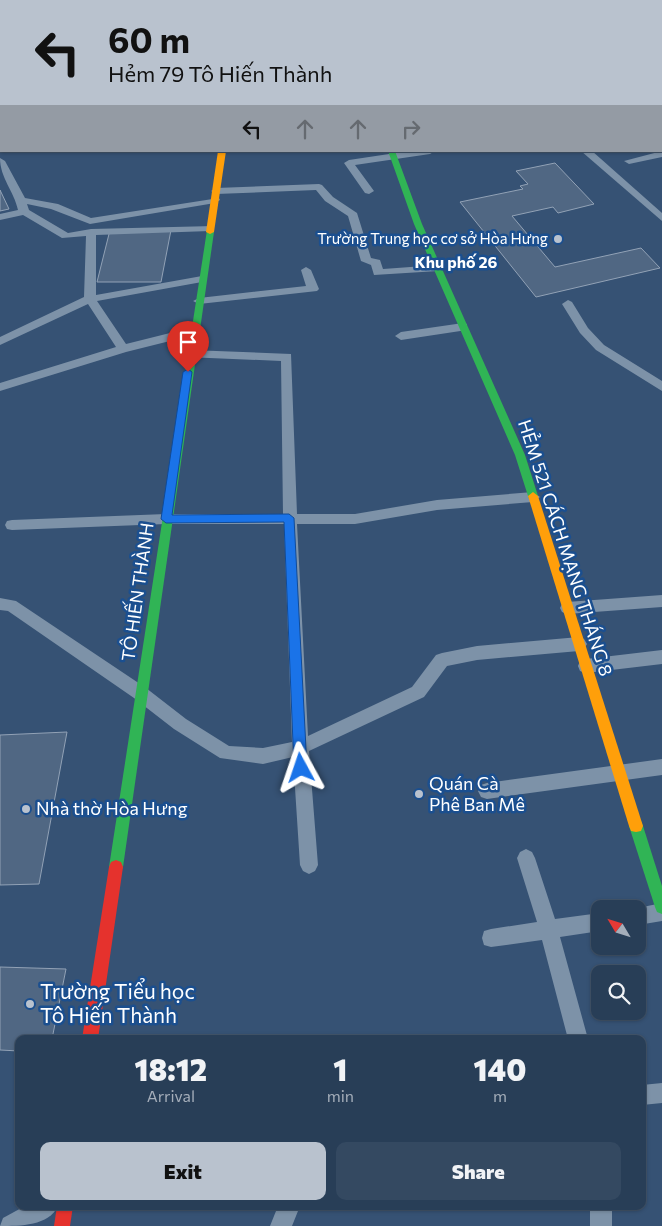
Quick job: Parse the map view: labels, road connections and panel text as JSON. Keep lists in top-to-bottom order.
{
  "streets": {
    "main road": ["HẺM 521 CÁCH MẠNG THÁNG 8", "TÔ HIẾN THÀNH"]
  },
  "districts": ["Khu phố 26"],
  "places": [
    "Trường Trung học cơ sở Hòa Hưng",
    "Quán Cà Phê Ban Mê",
    "Nhà thờ Hòa Hưng",
    "Trường Tiểu học Tô Hiến Thành"
  ],
  "north": "top left",
  "page": {
    "turn": ["60 m", "Hẻm 79 Tô Hiến Thành"],
    "eta": [
      "18:12",
      "Arrival",
      "1",
      "min",
      "140",
      "m"
    ],
    "buttons": ["Exit", "Share"]
  }
}
